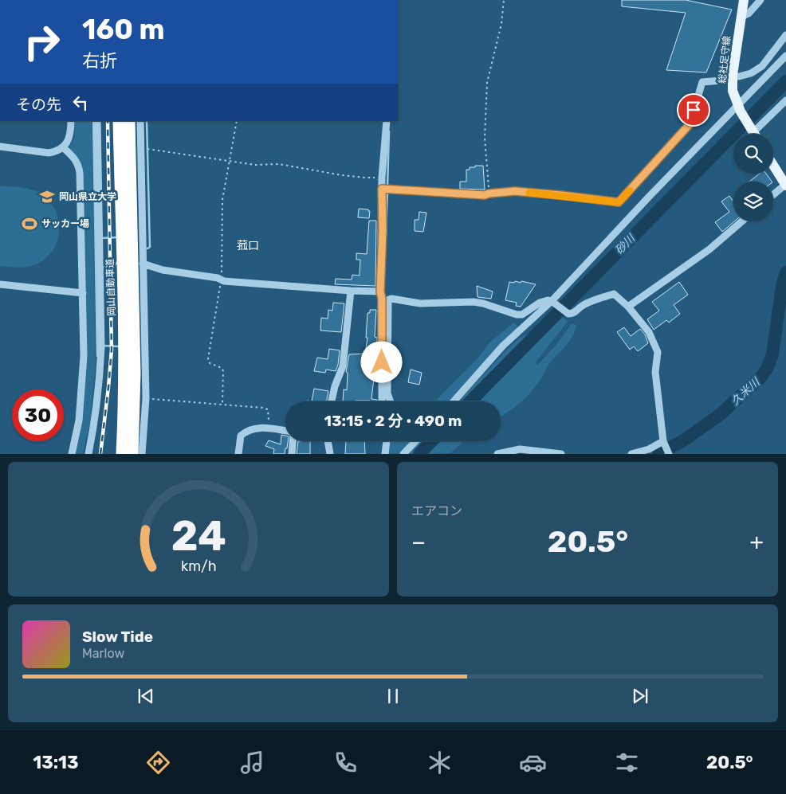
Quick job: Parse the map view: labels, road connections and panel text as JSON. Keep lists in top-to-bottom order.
{
  "streets": {
    "highway": ["岡山自動車道"],
    "main road": ["総社足守線"]
  },
  "districts": ["菰口"],
  "water": ["砂川", "久米川"],
  "places": {
    "school or university": ["岡山県立大学"],
    "sports": ["サッカー場"]
  },
  "page": {
    "turn": ["160 m", "右折"],
    "then": "その先",
    "limit": "30",
    "trip": "13:15 · 2 分 · 490 m",
    "tile": "エアコン",
    "heat": ["−", "20.5°", "+"],
    "song": ["Slow Tide", "Marlow"],
    "tabs": ["13:13", "20.5°"],
    "gauge": ["24", "km/h"]
  }
}
